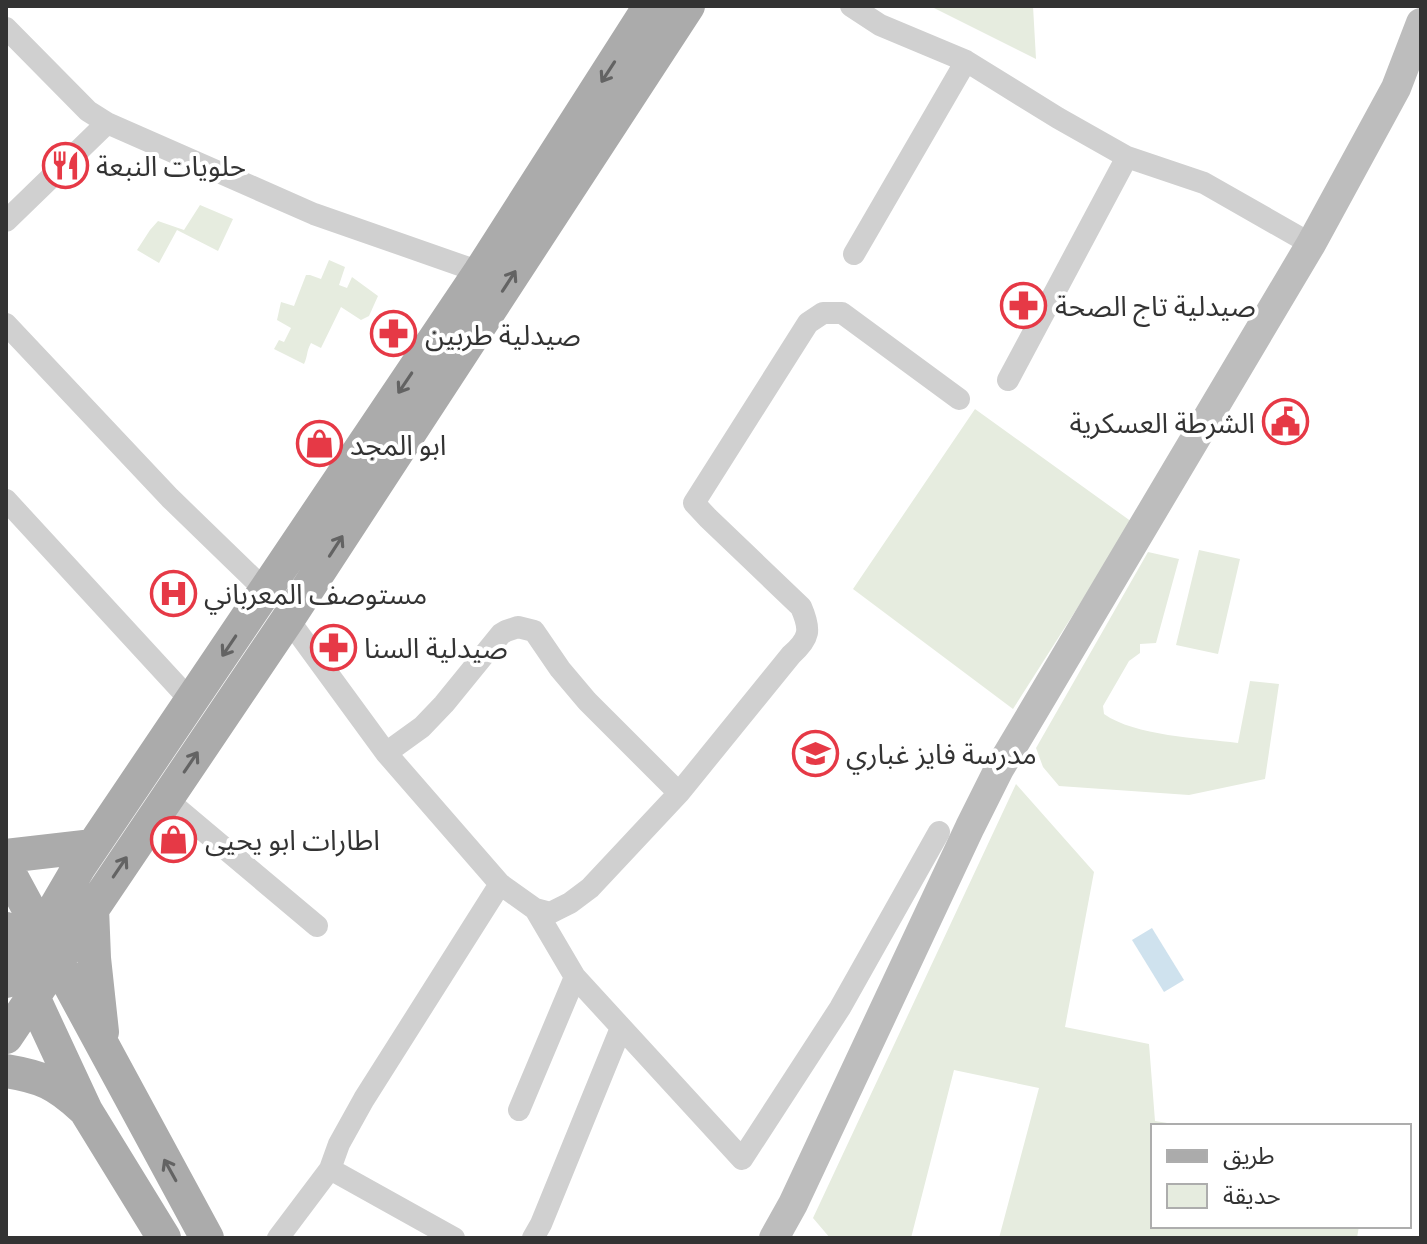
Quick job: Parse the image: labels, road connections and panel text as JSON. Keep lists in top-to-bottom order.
{
  "places": {
    "restaurant": ["حلويات النبعة"],
    "pharmacy": ["صيدلية تاج الصحة", "صيدلية طربين", "صيدلية السنا"],
    "public building": ["الشرطة العسكرية"],
    "shop": ["ابو المجد", "اطارات ابو يحيى"],
    "hospital": ["مستوصف المعرباني"],
    "school or university": ["مدرسة فايز غباري"]
  },
  "legend": ["طريق", "حديقة"]
}
